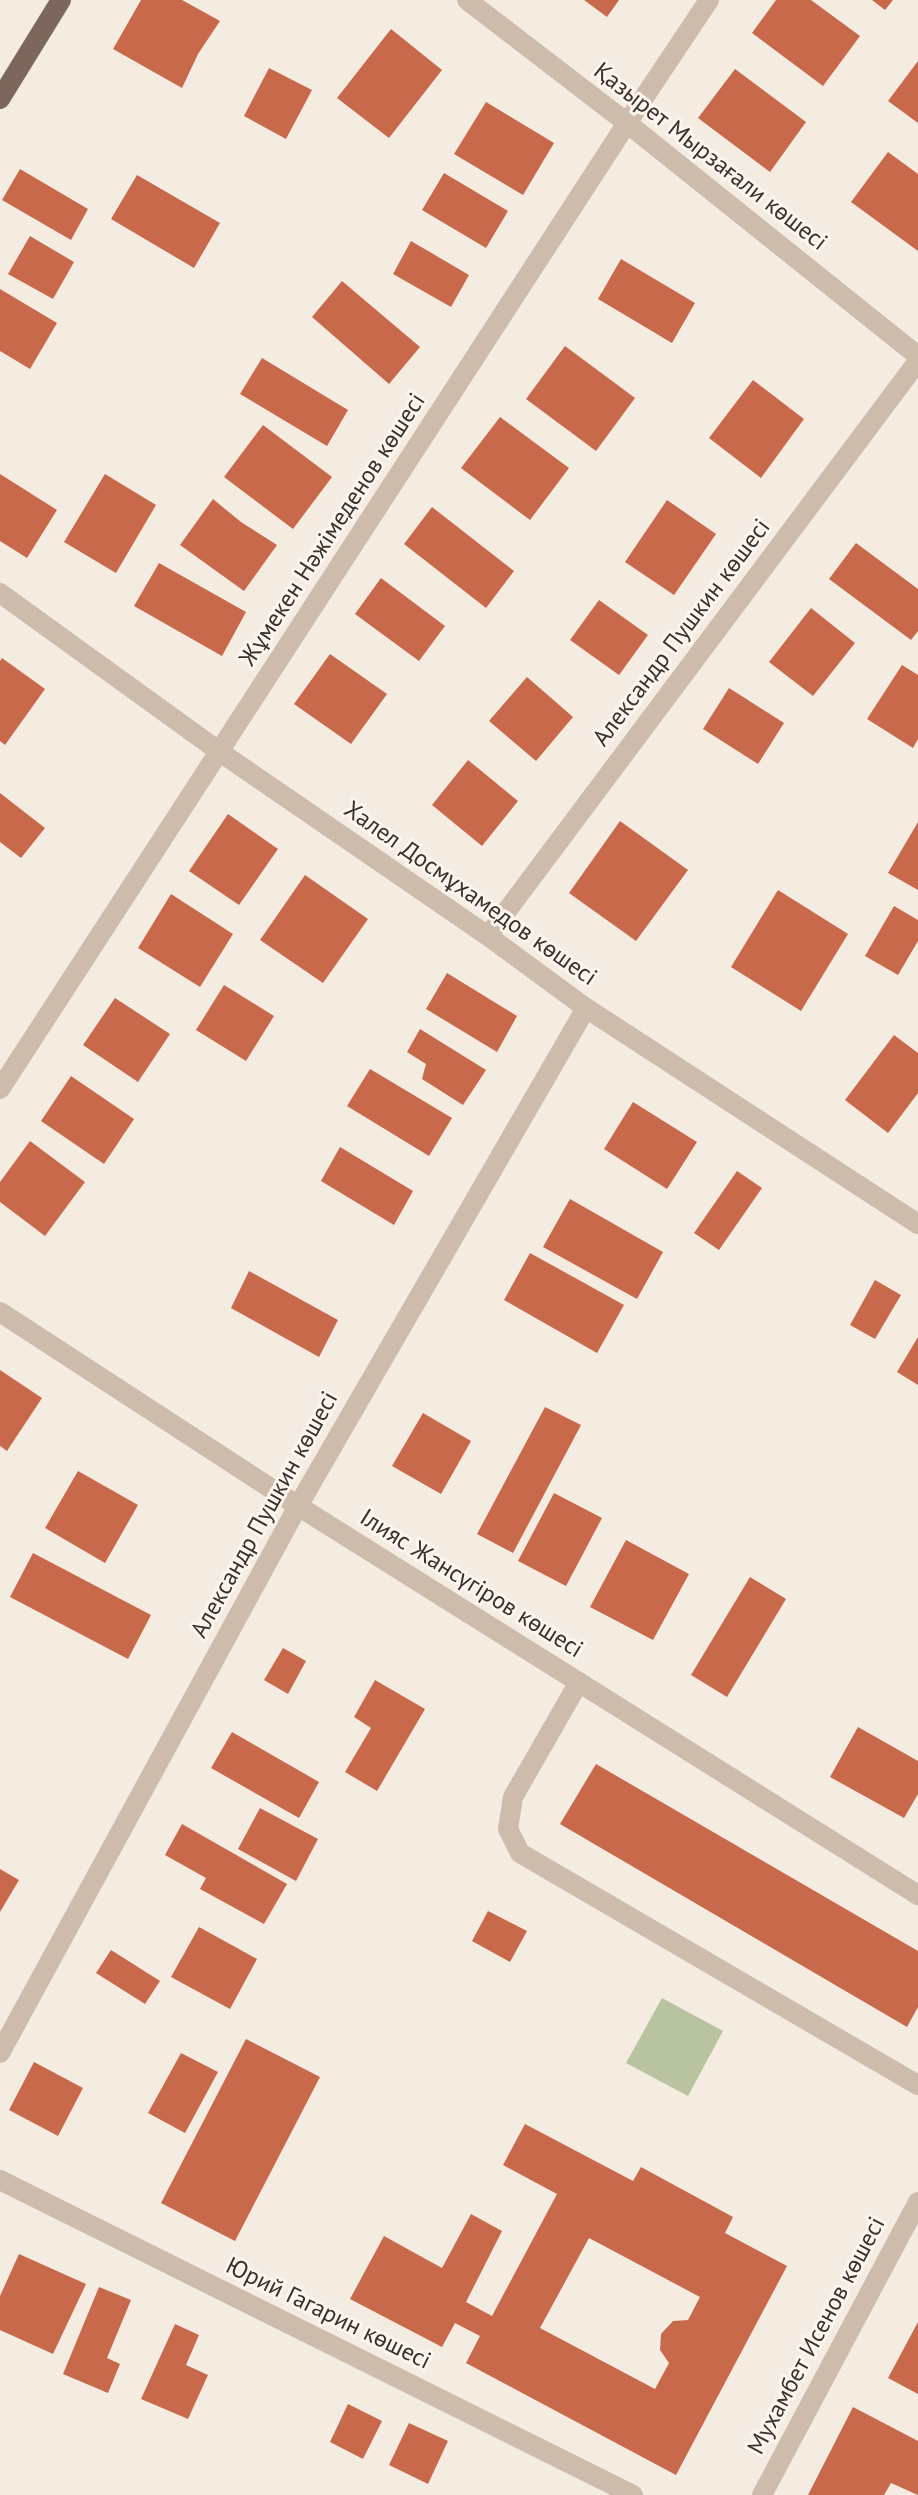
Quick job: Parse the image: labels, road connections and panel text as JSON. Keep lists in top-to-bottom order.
{
  "streets": {
    "street": [
      "Қазырет Мырзағали көшесі",
      "Жұмекен Нәжімеденов көшесі",
      "Александр Пушкин көшесі",
      "Халел Досмұхамедов көшесі",
      "Ілияс Жансүгіров көшесі",
      "Юрий Гагарин көшесі",
      "Мухамбет Исенов көшесі"
    ]
  },
  "crossings": [
    ["Қазырет Мырзағали көшесі", "Жұмекен Нәжімеденов көшесі"],
    ["Қазырет Мырзағали көшесі", "Александр Пушкин көшесі"],
    ["Жұмекен Нәжімеденов көшесі", "Халел Досмұхамедов көшесі"],
    ["Александр Пушкин көшесі", "Халел Досмұхамедов көшесі"],
    ["Александр Пушкин көшесі", "Ілияс Жансүгіров көшесі"]
  ]
}
